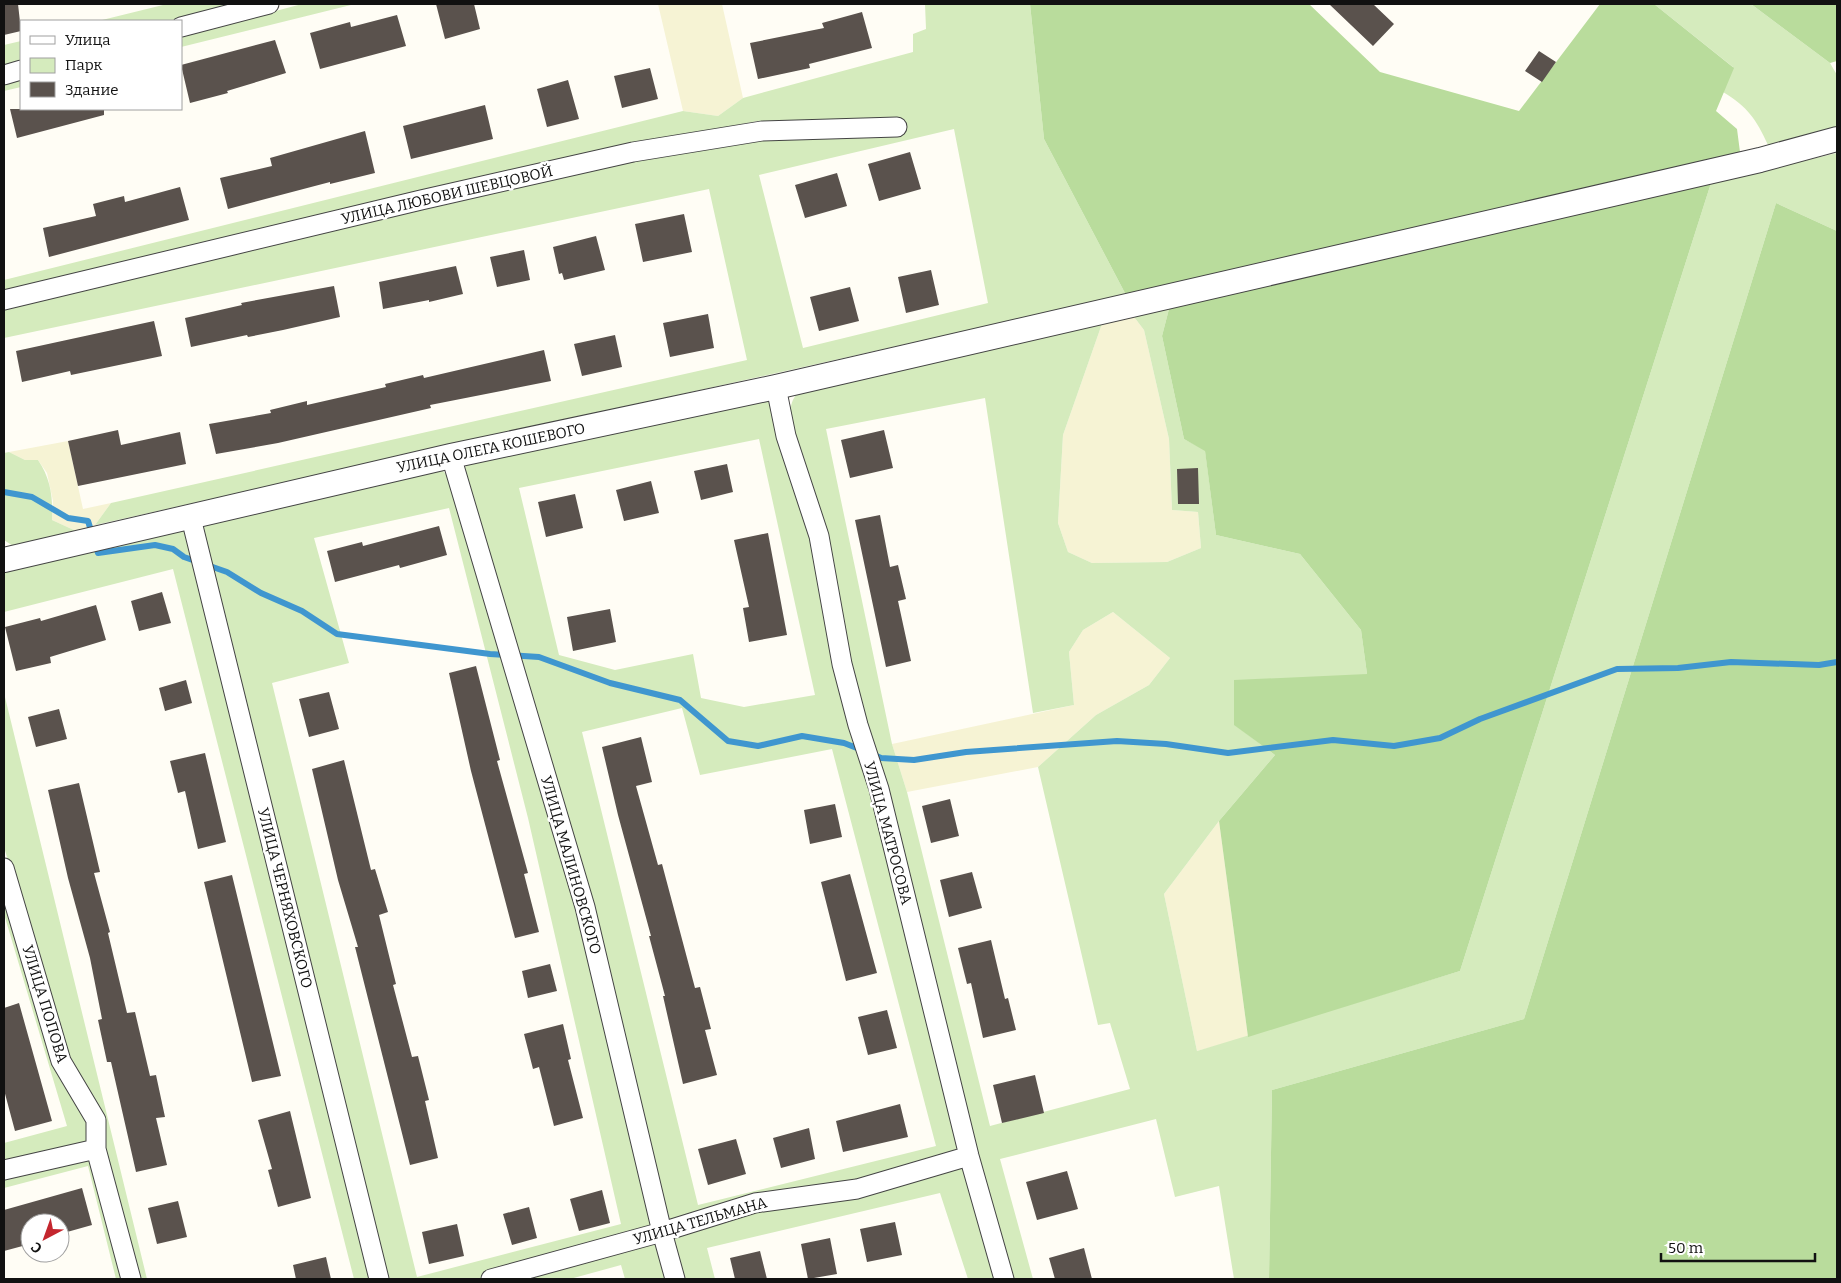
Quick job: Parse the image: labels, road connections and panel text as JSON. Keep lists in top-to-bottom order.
{
  "streets": {
    "street": [
      "УЛИЦА ЛЮБОВИ ШЕВЦОВОЙ",
      "УЛИЦА ОЛЕГА КОШЕВОГО",
      "УЛИЦА МАТРОСОВА",
      "УЛИЦА МАЛИНОВСКОГО",
      "УЛИЦА ЧЕРНЯХОВСКОГО",
      "УЛИЦА ПОПОВА",
      "УЛИЦА ТЕЛЬМАНА"
    ]
  },
  "crossings": [
    ["УЛИЦА ОЛЕГА КОШЕВОГО", "УЛИЦА МАТРОСОВА"],
    ["УЛИЦА ОЛЕГА КОШЕВОГО", "УЛИЦА МАЛИНОВСКОГО"],
    ["УЛИЦА ОЛЕГА КОШЕВОГО", "УЛИЦА ЧЕРНЯХОВСКОГО"],
    ["УЛИЦА МАТРОСОВА", "УЛИЦА ТЕЛЬМАНА"],
    ["УЛИЦА МАЛИНОВСКОГО", "УЛИЦА ТЕЛЬМАНА"]
  ],
  "legend": ["Улица", "Парк", "Здание"],
  "scale_bar": "50 m",
  "north": "bottom left"
}
